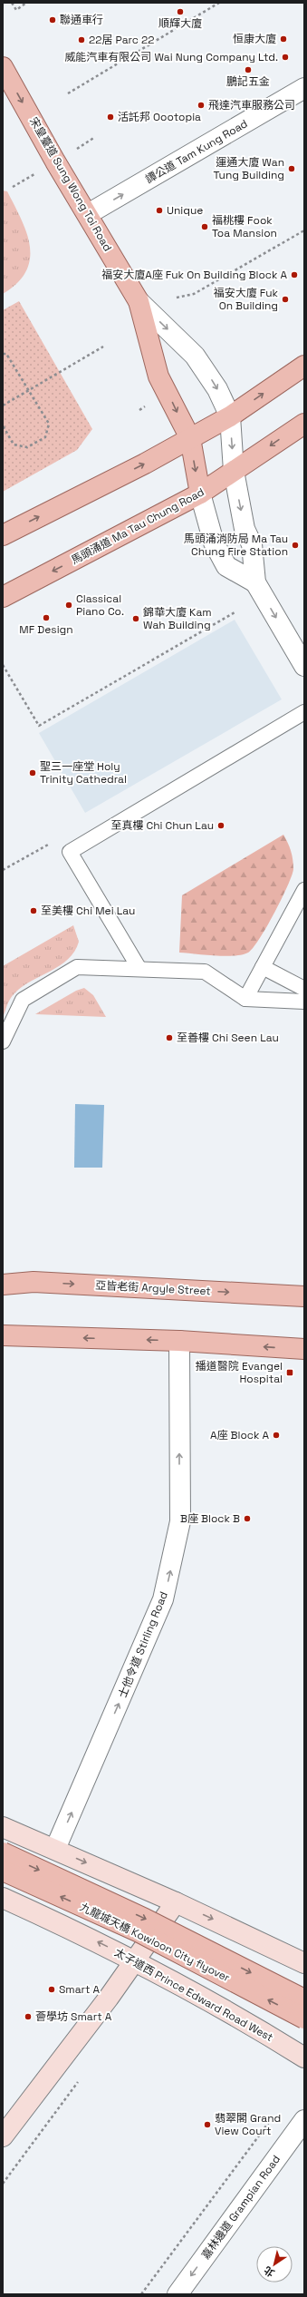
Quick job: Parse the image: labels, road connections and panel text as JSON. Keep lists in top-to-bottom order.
{
  "streets": {
    "main road": [
      "宋皇臺道 Sung Wong Toi Road",
      "馬頭涌道 Ma Tau Chung Road",
      "亞皆老街 Argyle Street",
      "九龍城天橋 Kowloon City flyover",
      "太子道西 Prince Edward Road West"
    ],
    "street": ["譚公道 Tam Kung Road", "士他令道 Stirling Road", "嘉林邊道 Grampian Road"]
  },
  "crossings": [
    ["譚公道 Tam Kung Road", "宋皇臺道 Sung Wong Toi Road"],
    ["宋皇臺道 Sung Wong Toi Road", "馬頭涌道 Ma Tau Chung Road"]
  ],
  "one_way": [
    "譚公道 Tam Kung Road",
    "宋皇臺道 Sung Wong Toi Road",
    "士他令道 Stirling Road",
    "嘉林邊道 Grampian Road"
  ],
  "places": {
    "other": [
      "順輝大廈",
      "聯通車行",
      "恒康大廈",
      "22居 Parc 22",
      "威能汽車有限公司 Wai Nung Company Ltd.",
      "鵬記五金",
      "飛達汽車服務公司",
      "活託邦 Oootopia",
      "運通大廈 Wan Tung Building",
      "Unique",
      "福桃樓 Fook Toa Mansion",
      "福安大廈A座 Fuk On Building Block A",
      "福安大廈 Fuk On Building",
      "馬頭涌消防局 Ma Tau Chung Fire Station",
      "Classical Piano Co.",
      "MF Design",
      "錦華大廈 Kam Wah Building",
      "聖三一座堂 Holy Trinity Cathedral",
      "至真樓 Chi Chun Lau",
      "至美樓 Chi Mei Lau",
      "至善樓 Chi Seen Lau",
      "A座 Block A",
      "B座 Block B",
      "Smart A",
      "薈學坊 Smart A",
      "翡翠閣 Grand View Court"
    ],
    "transit": ["播道醫院 Evangel Hospital"]
  },
  "north": "bottom left"
}
